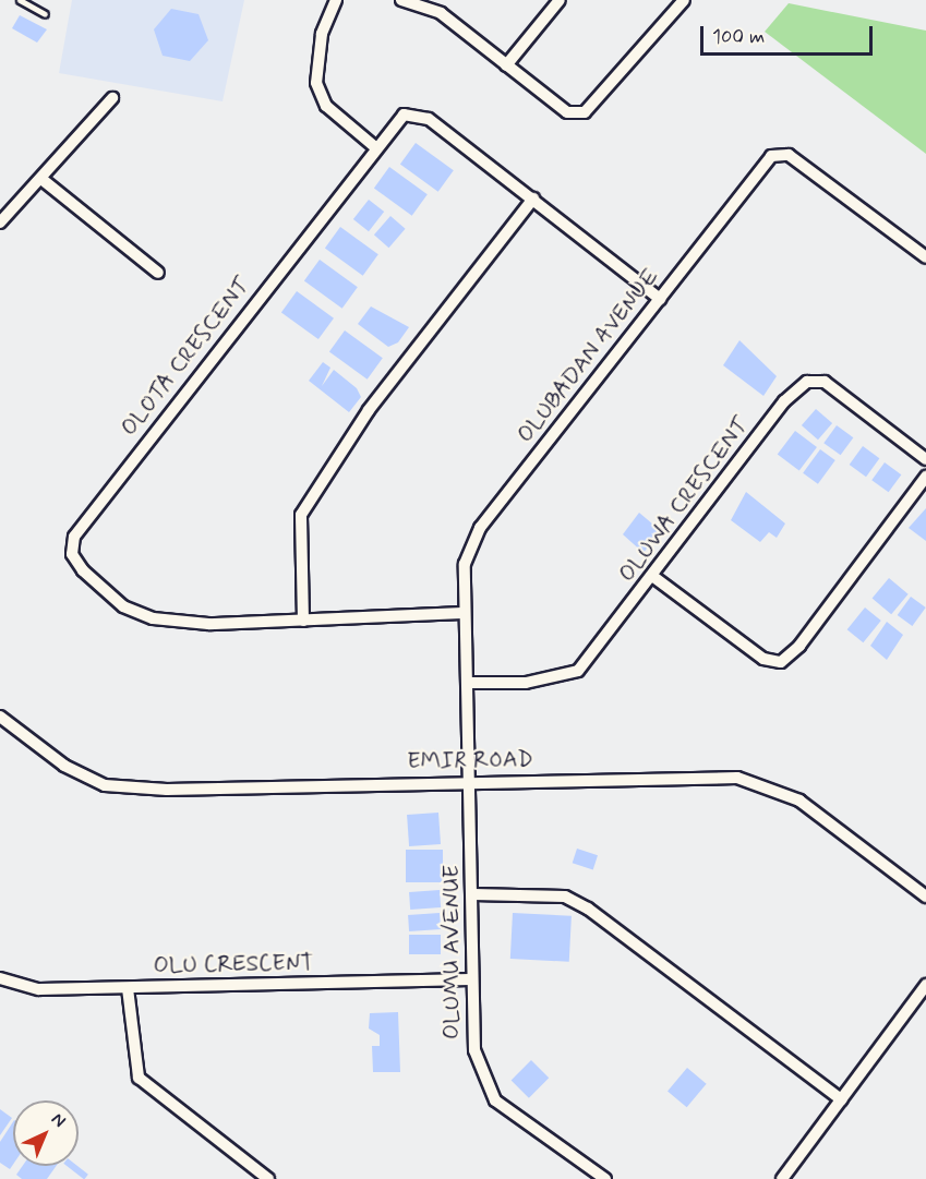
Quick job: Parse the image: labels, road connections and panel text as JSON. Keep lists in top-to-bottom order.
{
  "streets": {
    "street": [
      "OLUBADAN AVENUE",
      "OLOTA CRESCENT",
      "OLUWA CRESCENT",
      "EMIR ROAD",
      "OLUMU AVENUE",
      "OLU CRESCENT"
    ]
  },
  "crossings": [
    ["OLUBADAN AVENUE", "OLOTA CRESCENT"],
    ["OLUBADAN AVENUE", "OLUWA CRESCENT"],
    ["OLUBADAN AVENUE", "EMIR ROAD"],
    ["OLUBADAN AVENUE", "OLUMU AVENUE"],
    ["EMIR ROAD", "OLUMU AVENUE"],
    ["OLUMU AVENUE", "OLU CRESCENT"]
  ],
  "scale_bar": "100 m",
  "north": "top right"
}
